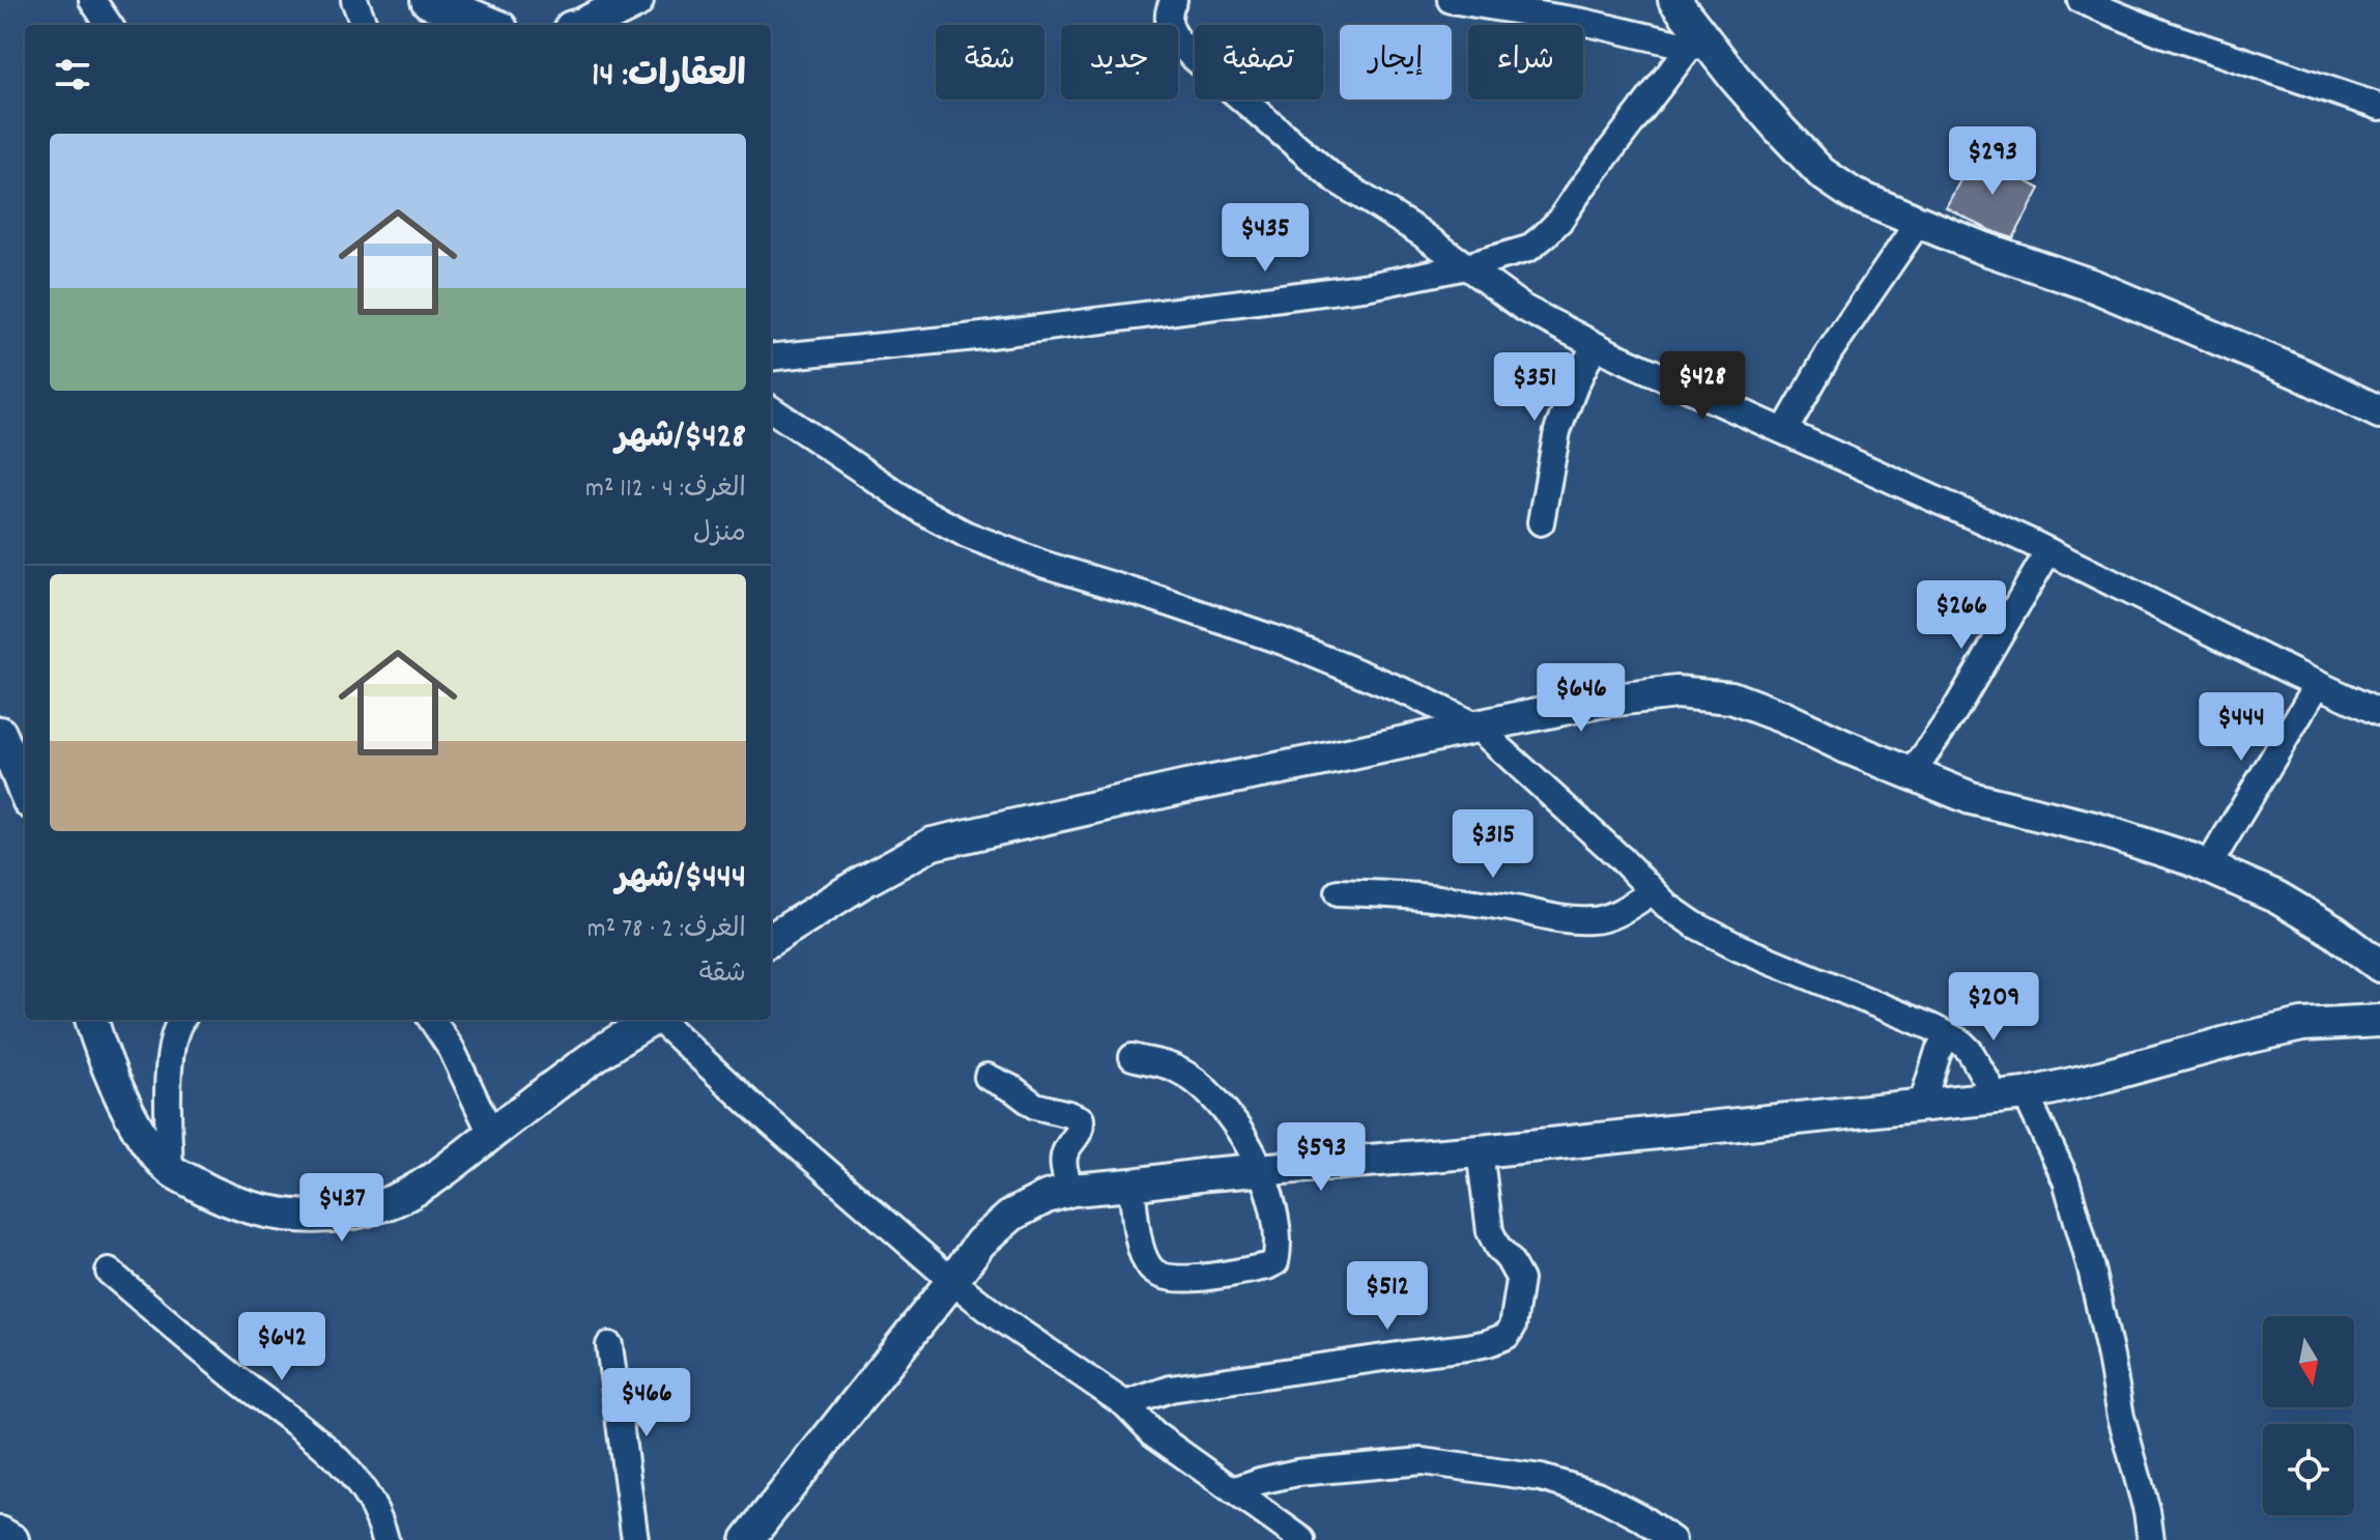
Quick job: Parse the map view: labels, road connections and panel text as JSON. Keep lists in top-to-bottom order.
{
  "north": "bottom",
  "page": {
    "chip": [
      "شراء",
      "إيجار",
      "تصفية",
      "جديد",
      "شقة"
    ],
    "heading": "العقارات: 14",
    "list": [
      {
        "name": "$428/شهر",
        "note": "الغرف: 4 · 112 m² · منزل"
      },
      {
        "name": "$444/شهر",
        "note": "الغرف: 2 · 78 m² · شقة"
      }
    ],
    "price": [
      "$293",
      "$435",
      "$428",
      "$351",
      "$266",
      "$646",
      "$444",
      "$315",
      "$209",
      "$593",
      "$437",
      "$512",
      "$642",
      "$466"
    ]
  }
}
